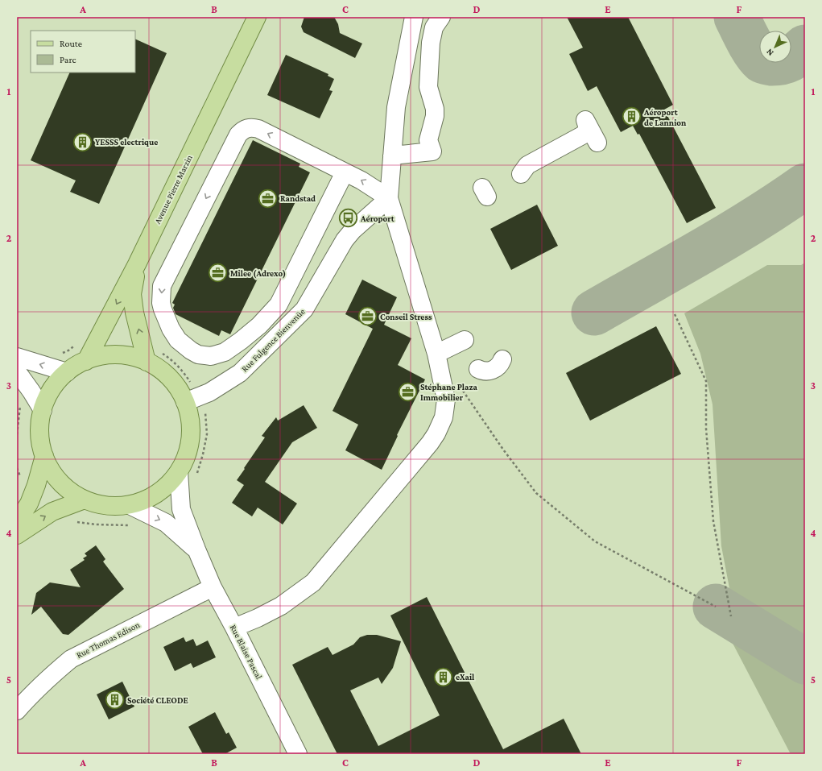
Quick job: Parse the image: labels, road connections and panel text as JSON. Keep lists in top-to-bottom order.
{
  "streets": {
    "main road": ["Avenue Pierre Marzin"],
    "street": ["Rue Fulgence Bienvenüe", "Rue Thomas Edison", "Rue Blaise Pascal"]
  },
  "crossings": [
    ["Rue Thomas Edison", "Rue Blaise Pascal"]
  ],
  "places": {
    "building": [
      "Aéroport de Lannion",
      "YESSS electrique",
      "eXail",
      "Société CLEODE"
    ],
    "office": [
      "Randstad",
      "Milee (Adrexo)",
      "Conseil Stress",
      "Stéphane Plaza Immobilier"
    ],
    "bus stop": ["Aéroport"]
  },
  "legend": ["Route", "Parc"],
  "north": "bottom left",
  "grid": {
    "columns": [
      "A",
      "B",
      "C",
      "D",
      "E",
      "F"
    ],
    "rows": [
      "1",
      "2",
      "3",
      "4",
      "5"
    ]
  }
}
